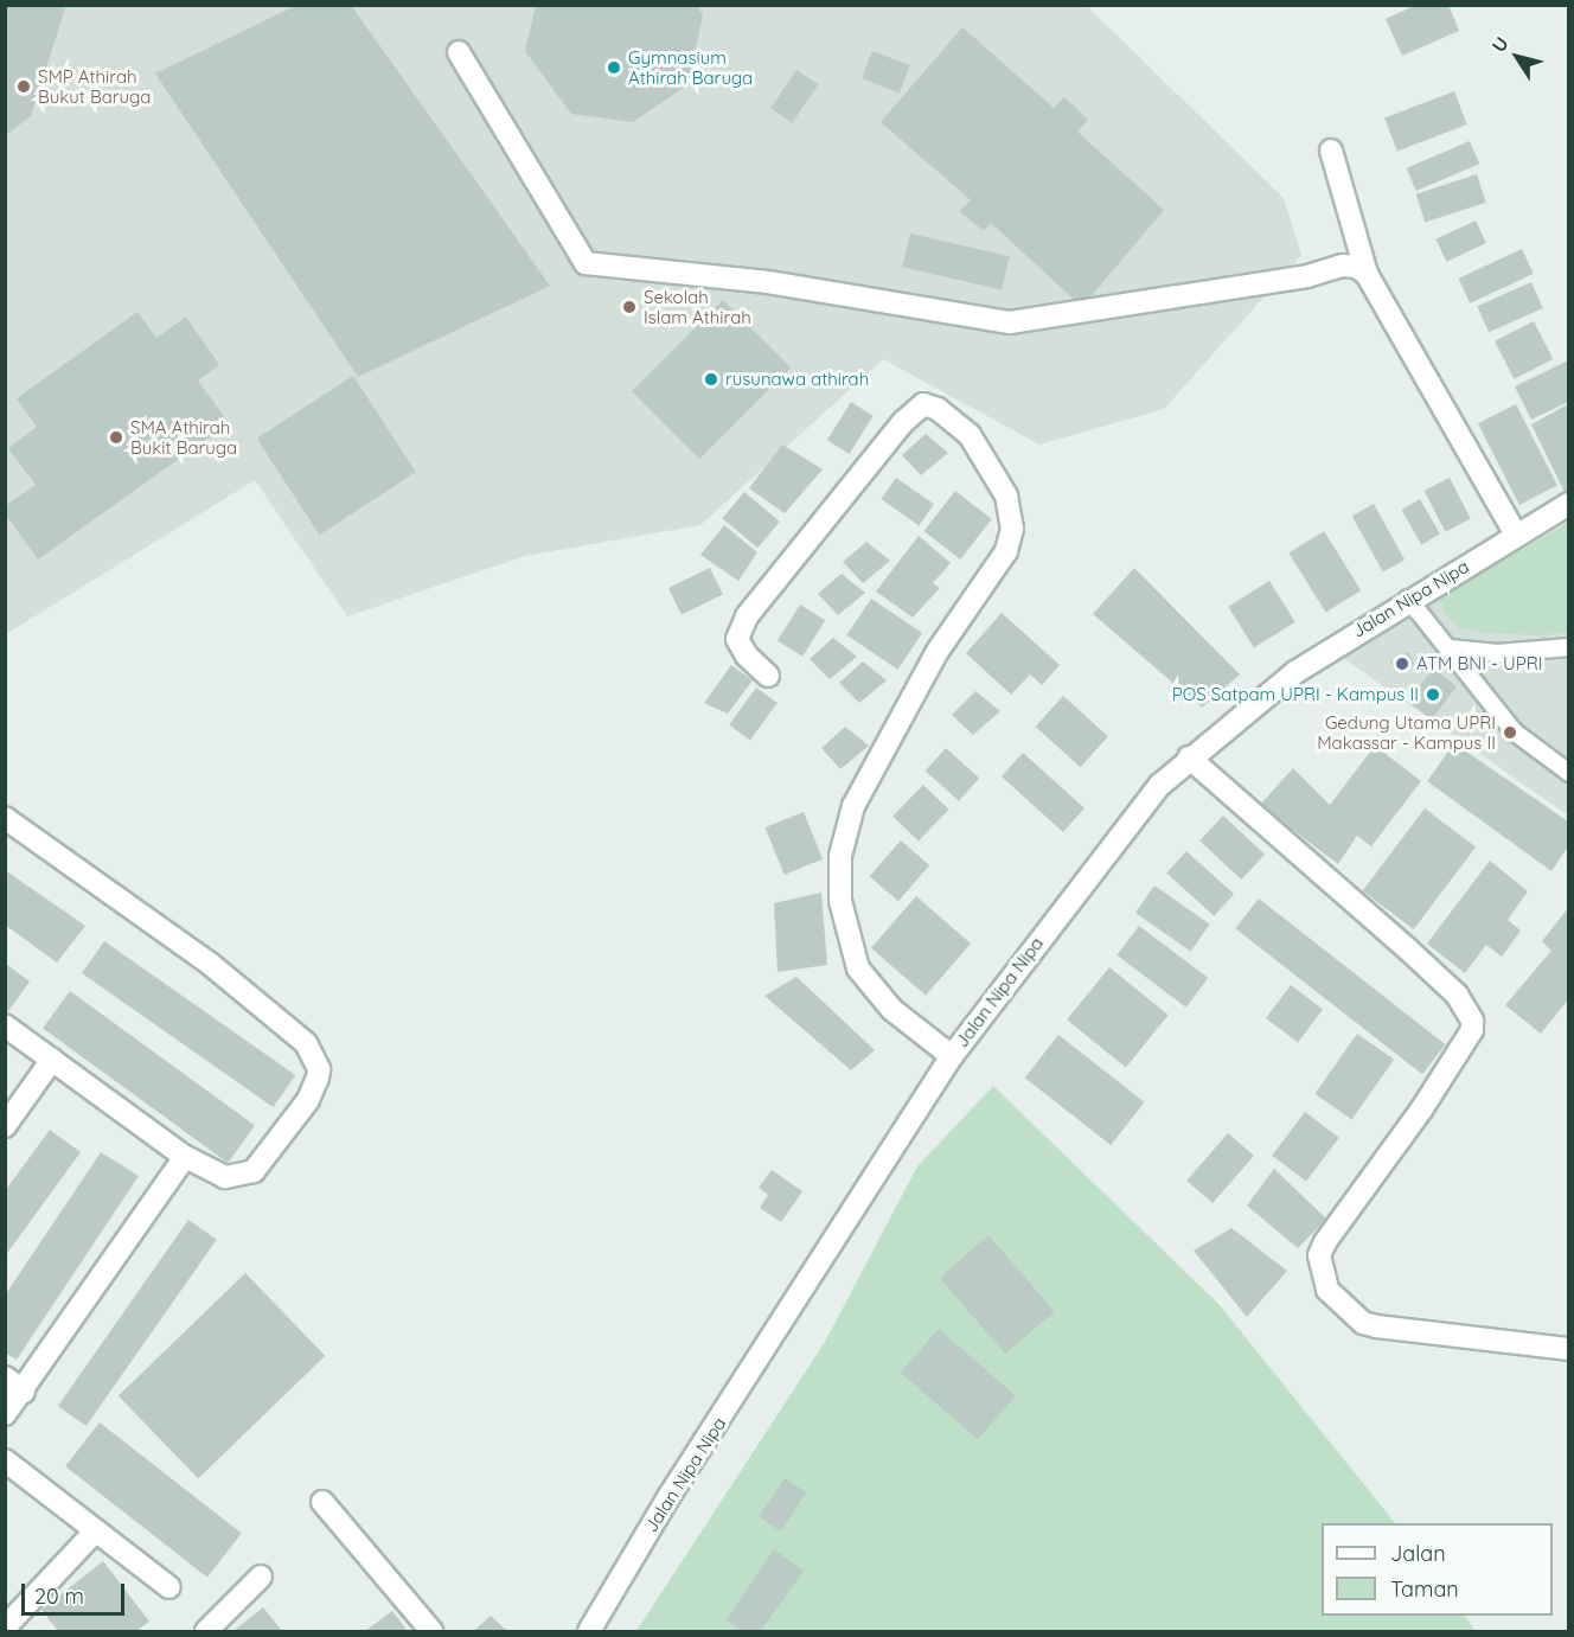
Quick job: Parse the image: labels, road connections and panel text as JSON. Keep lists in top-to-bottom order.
{
  "streets": {
    "street": ["Jalan Nipa Nipa"]
  },
  "places": [
    "Gymnasium Athirah Baruga",
    "SMP Athirah Bukut Baruga",
    "Sekolah Islam Athirah",
    "rusunawa athirah",
    "SMA Athirah Bukit Baruga",
    "ATM BNI - UPRI",
    "POS Satpam UPRI - Kampus II",
    "Gedung Utama UPRI Makassar - Kampus II"
  ],
  "legend": ["Jalan", "Taman"],
  "scale_bar": "20 m",
  "north": "top left"
}
